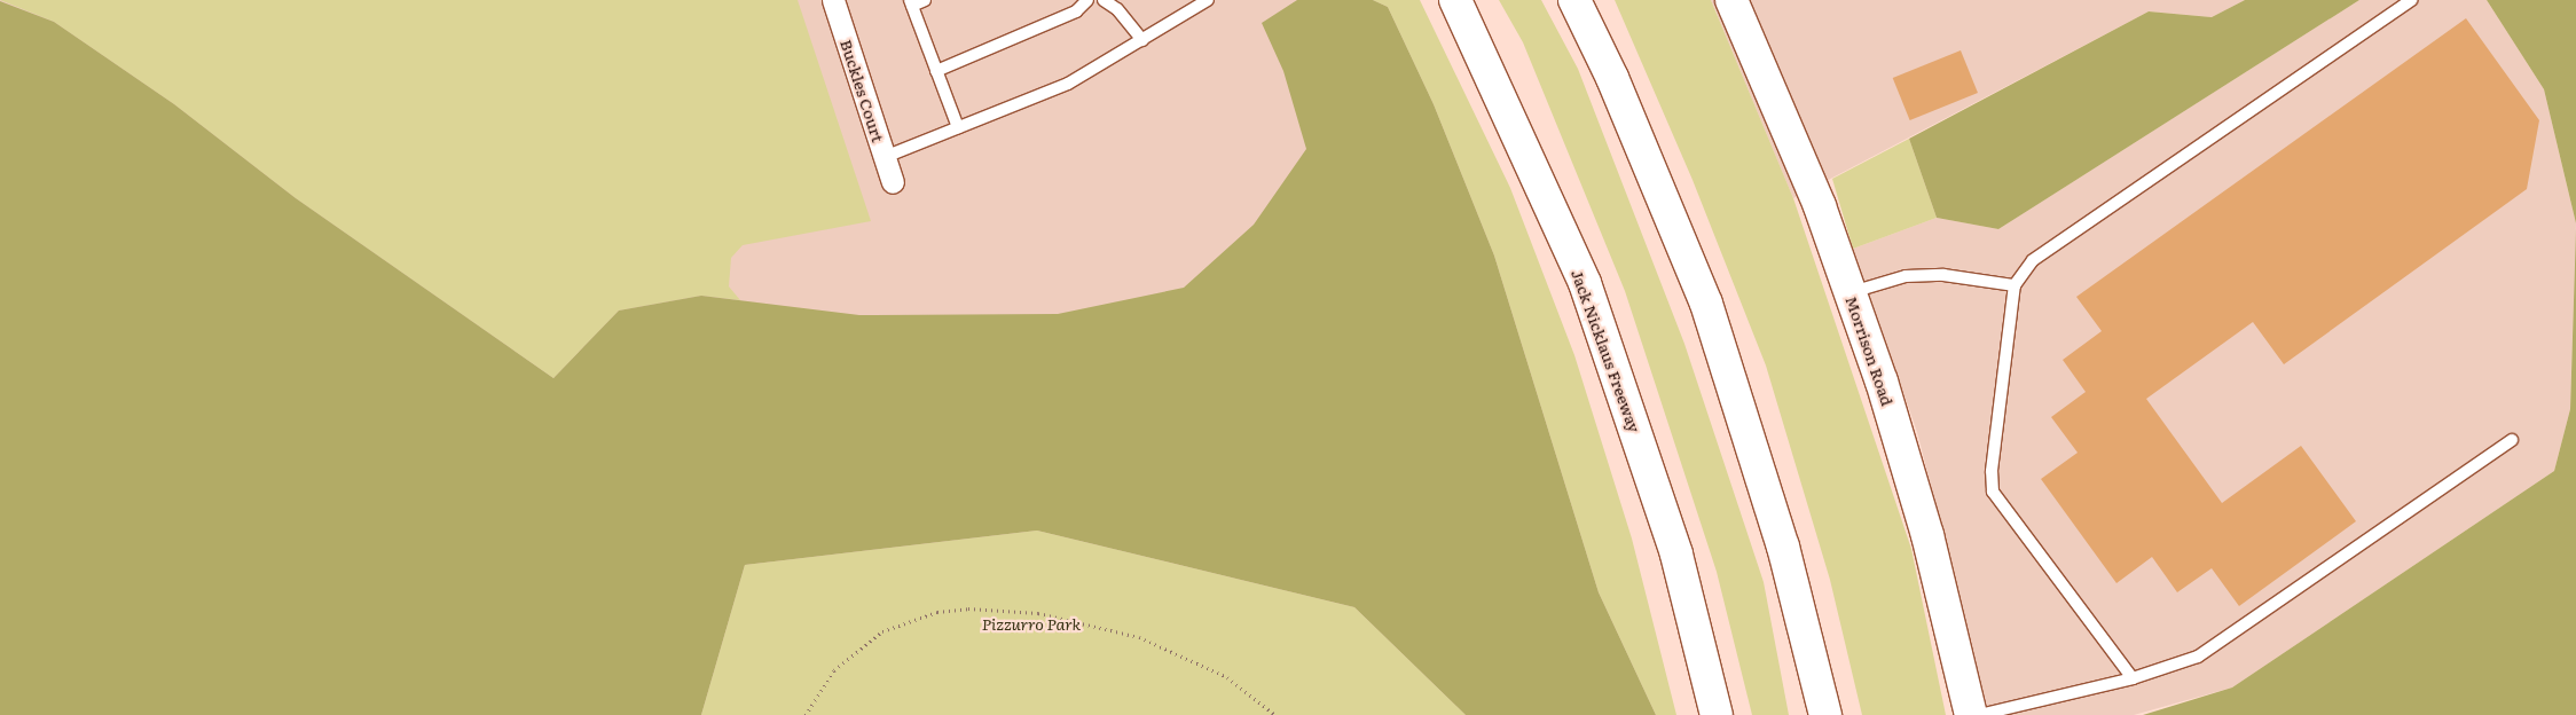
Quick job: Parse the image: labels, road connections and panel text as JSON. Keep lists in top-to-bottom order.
{
  "streets": {
    "main road": ["Jack Nicklaus Freeway", "Morrison Road"],
    "street": ["Buckles Court"]
  },
  "parks": ["Pizzurro Park"]
}
